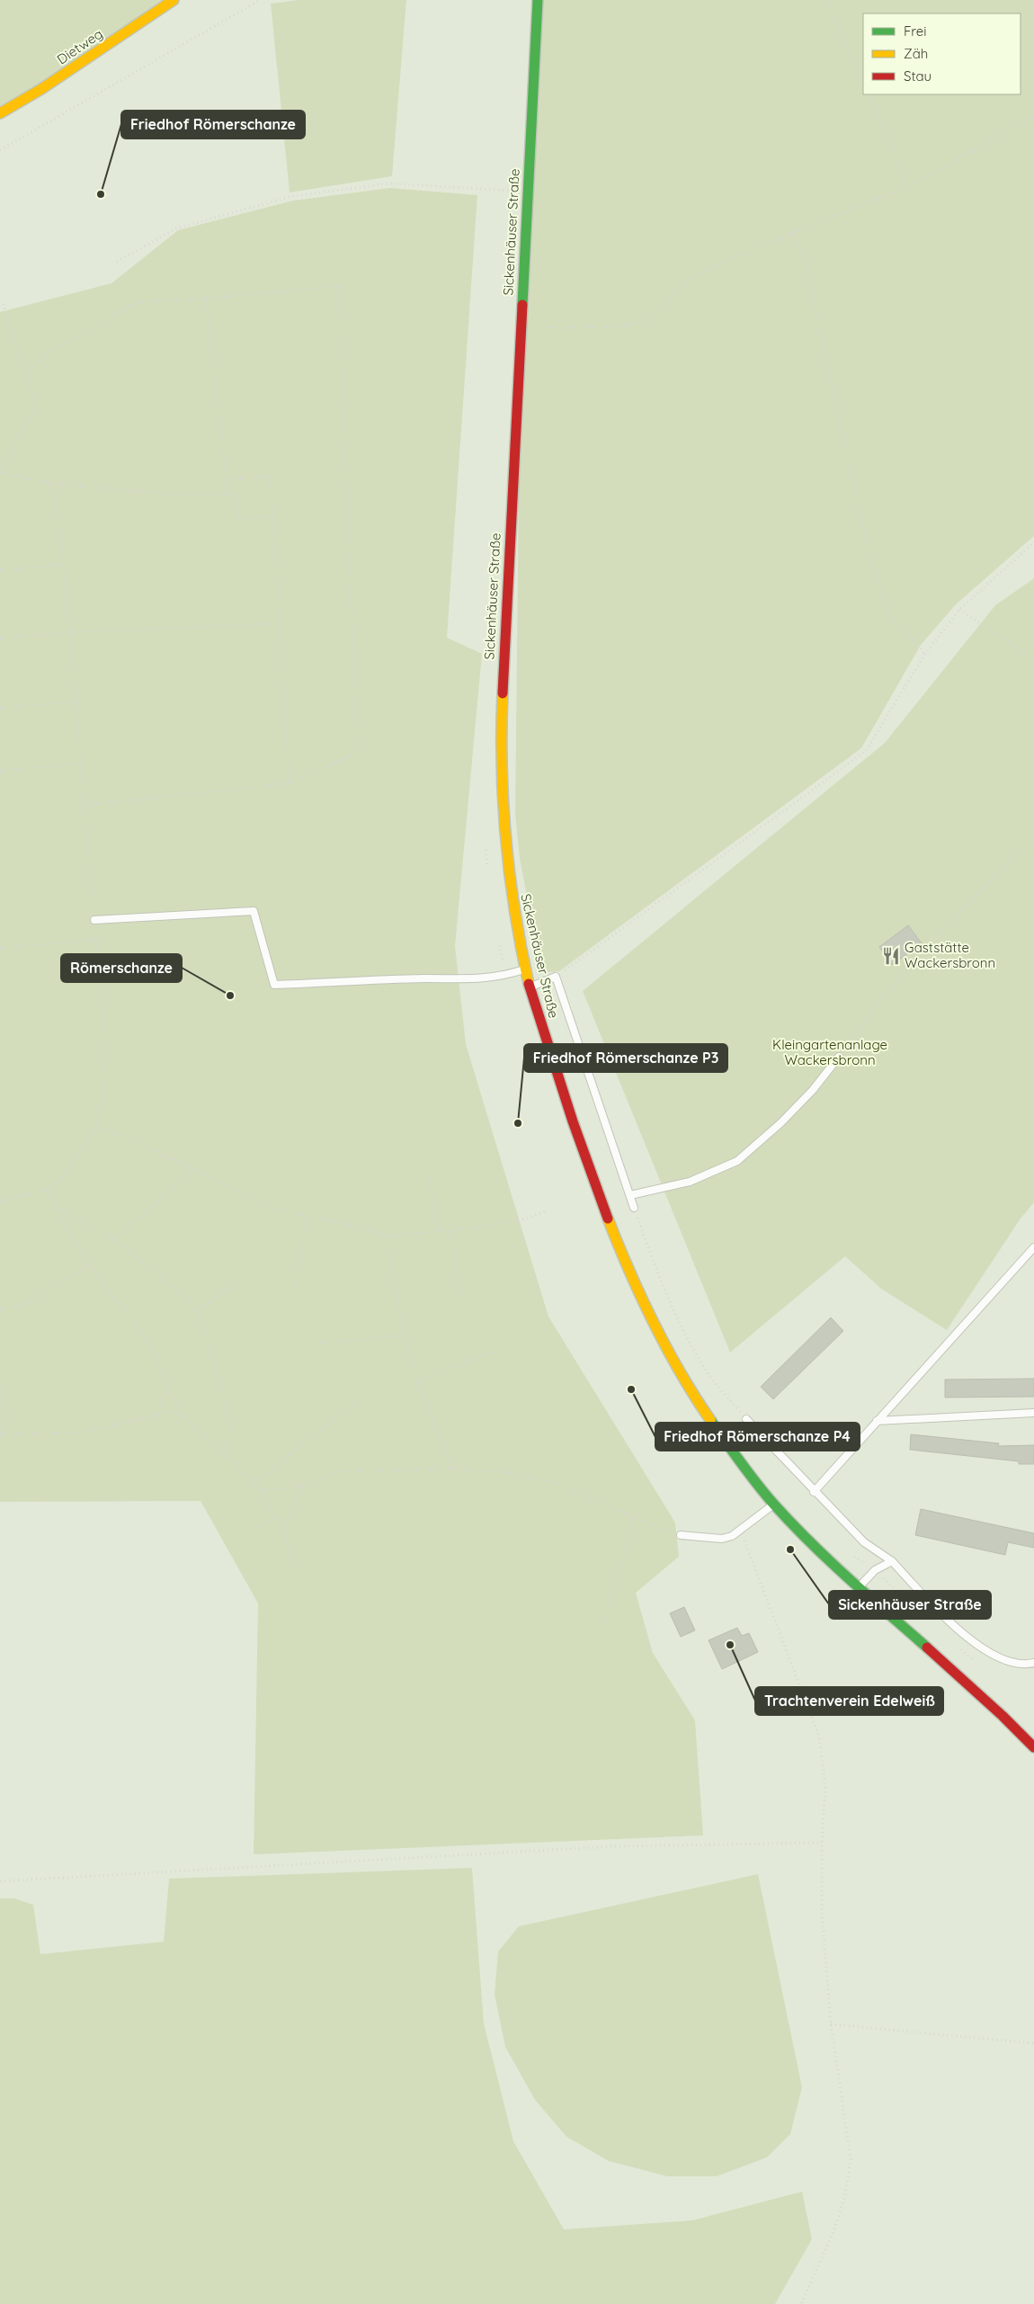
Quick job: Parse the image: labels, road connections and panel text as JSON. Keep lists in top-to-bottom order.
{
  "streets": {
    "street": ["Dietweg", "Sickenhäuser Straße"]
  },
  "parks": ["Kleingartenanlage Wackersbronn"],
  "places": {
    "other": [
      "Friedhof Römerschanze",
      "Römerschanze",
      "Friedhof Römerschanze P3",
      "Friedhof Römerschanze P4",
      "Sickenhäuser Straße",
      "Trachtenverein Edelweiß"
    ],
    "restaurant": ["Gaststätte Wackersbronn"]
  },
  "legend": ["Frei", "Zäh", "Stau"]
}
